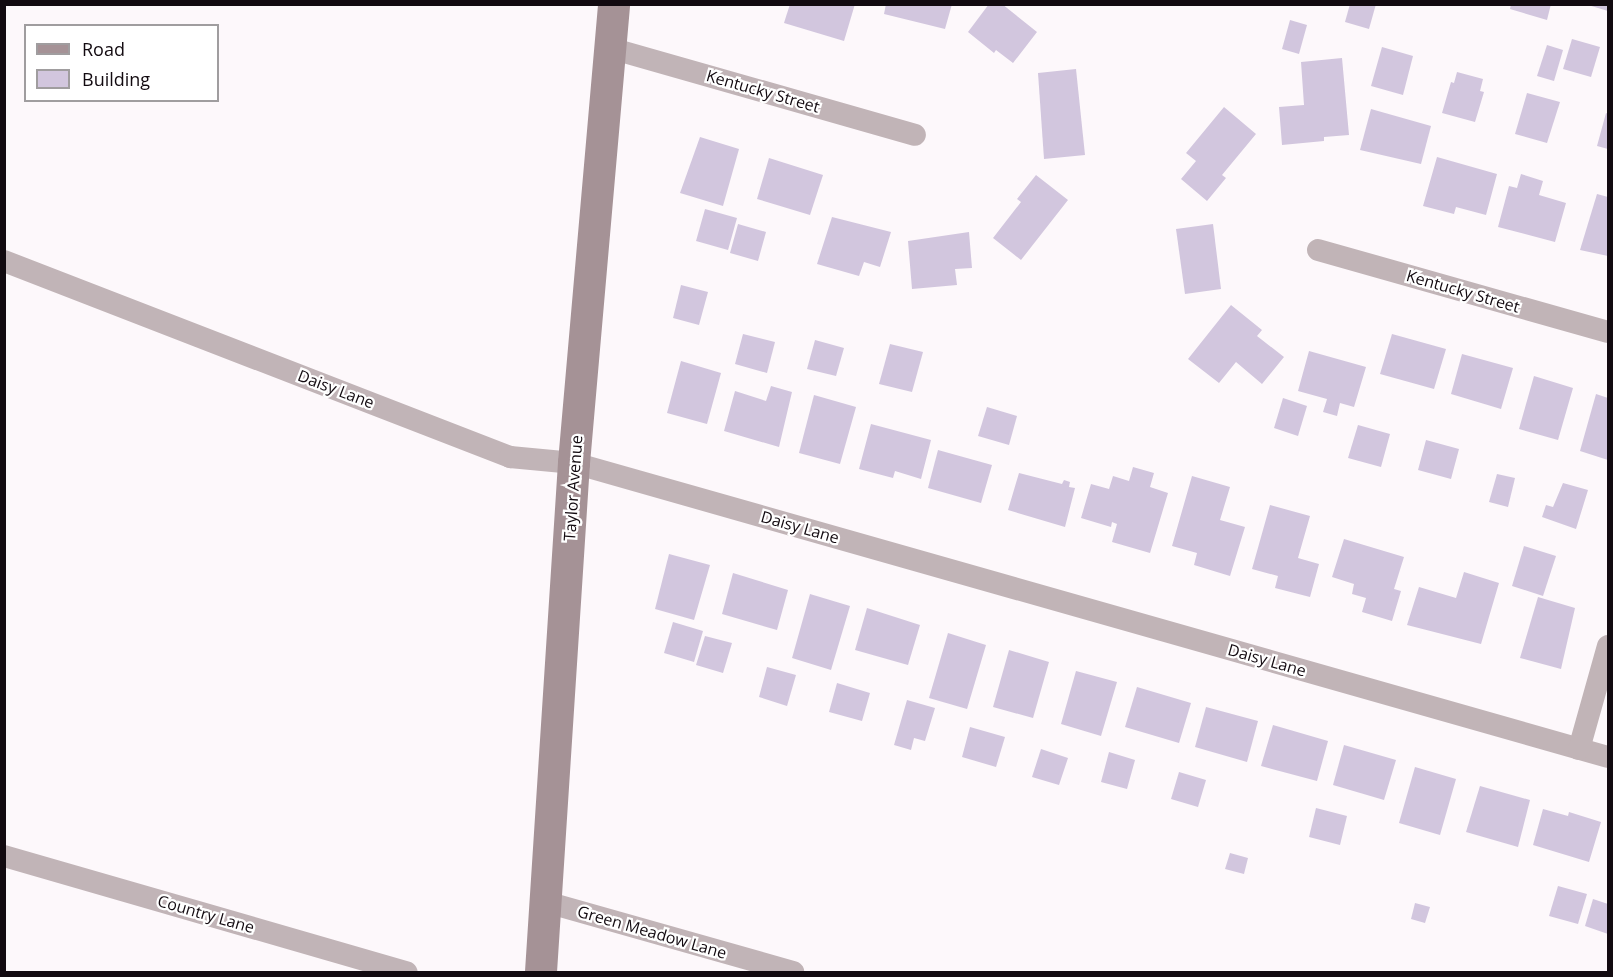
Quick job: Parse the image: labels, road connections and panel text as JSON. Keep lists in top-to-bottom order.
{
  "streets": {
    "street": [
      "Kentucky Street",
      "Daisy Lane",
      "Taylor Avenue",
      "Country Lane",
      "Green Meadow Lane"
    ]
  },
  "crossings": [
    ["Kentucky Street", "Taylor Avenue"],
    ["Daisy Lane", "Taylor Avenue"],
    ["Taylor Avenue", "Green Meadow Lane"]
  ],
  "legend": ["Road", "Building"]
}
